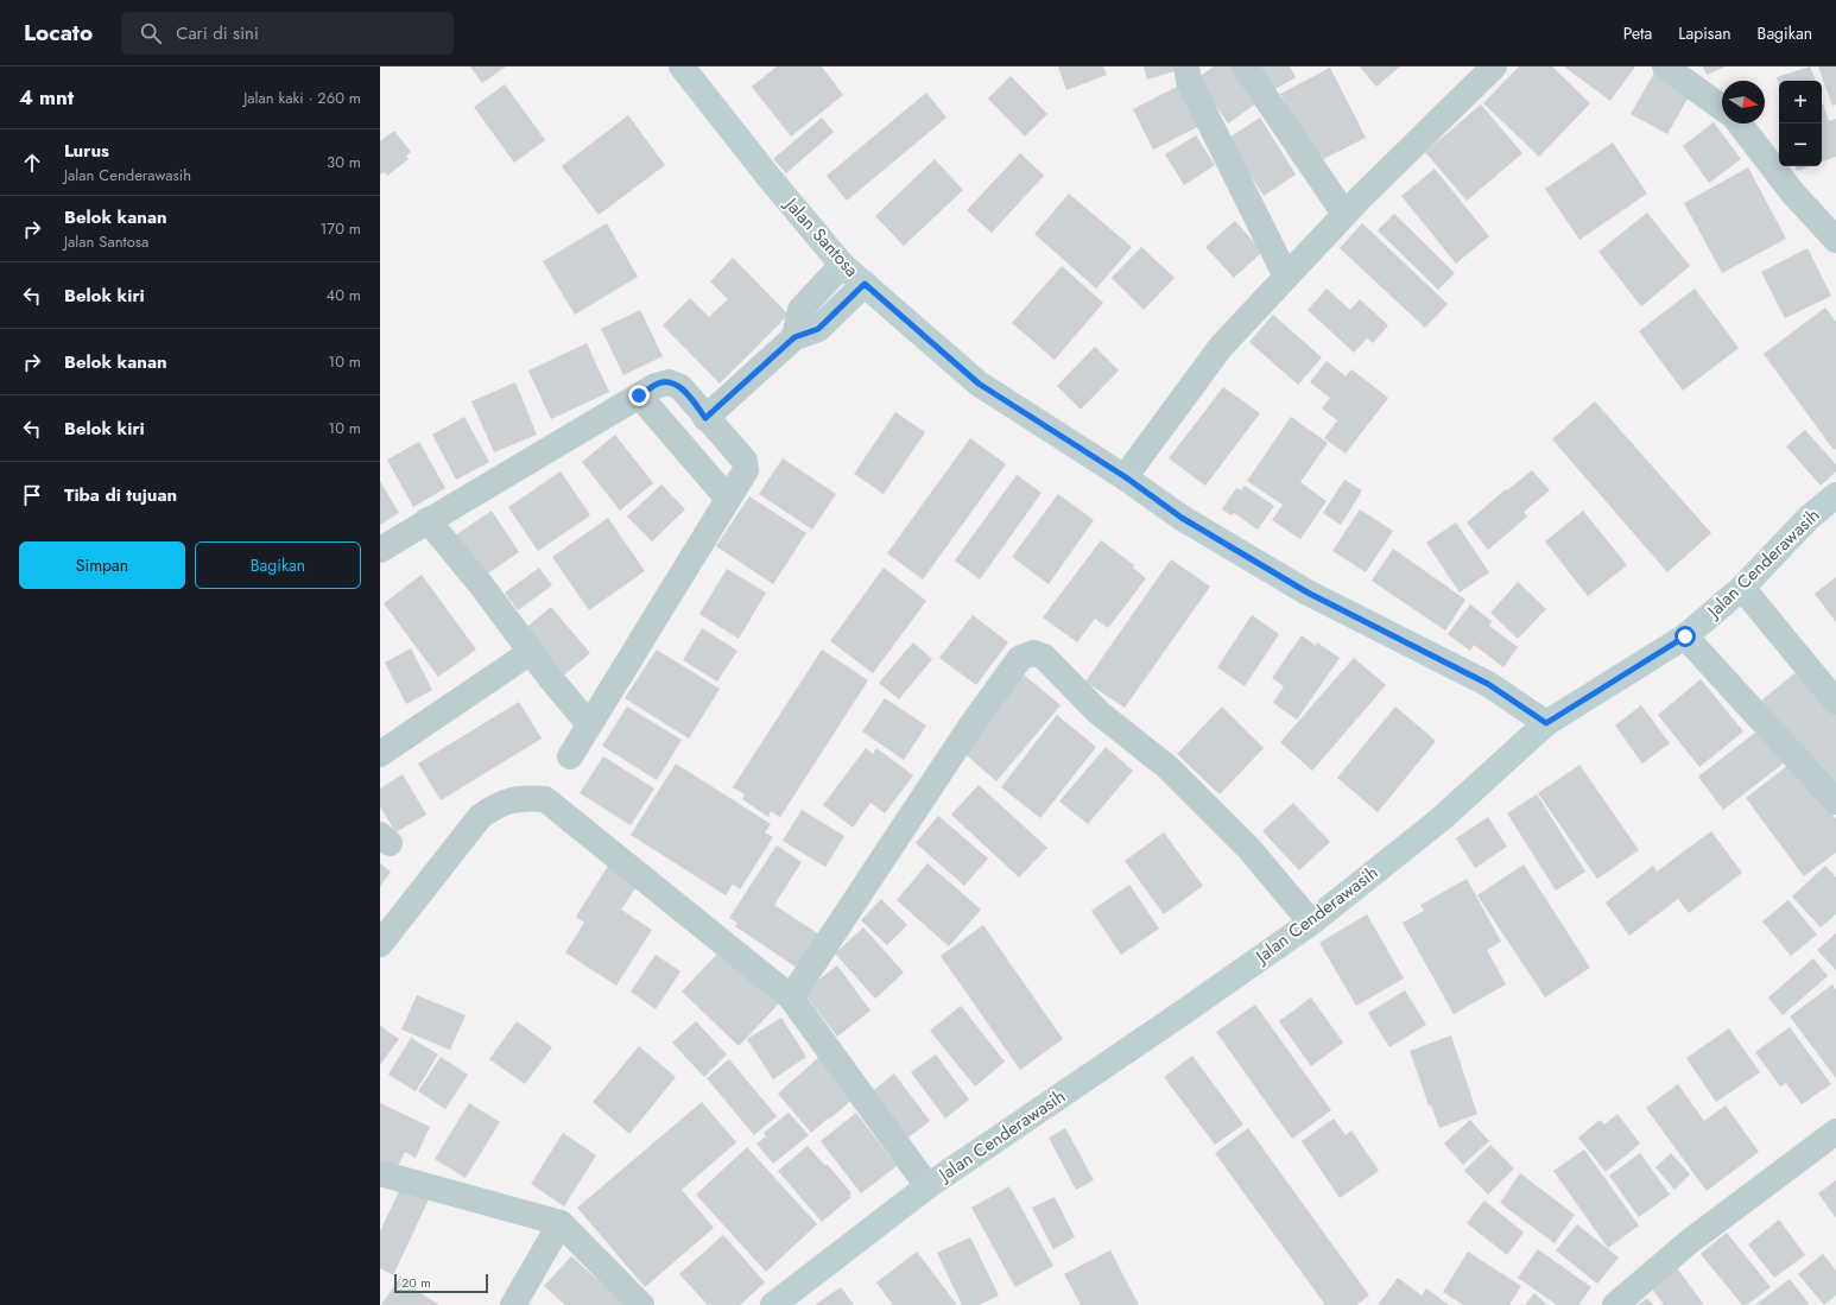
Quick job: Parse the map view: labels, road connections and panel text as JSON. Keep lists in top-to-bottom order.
{
  "streets": {
    "street": ["Jalan Santosa", "Jalan Cenderawasih"]
  },
  "crossings": [
    ["Jalan Santosa", "Jalan Cenderawasih"]
  ],
  "scale_bar": "20 m",
  "north": "right",
  "page": {
    "header": "Locato",
    "search": "Cari di sini",
    "nav": ["Peta", "Lapisan", "Bagikan"],
    "heading": ["4 mnt", "Jalan kaki · 260 m"],
    "map_buttons": ["+", "−"],
    "list": [
      ["Lurus", "Jalan Cenderawasih", "30 m"],
      ["Belok kanan", "Jalan Santosa", "170 m"],
      ["Belok kiri", "40 m"],
      ["Belok kanan", "10 m"],
      ["Belok kiri", "10 m"],
      "Tiba di tujuan"
    ],
    "buttons": ["Simpan", "Bagikan"],
    "scale": "20 m"
  }
}
